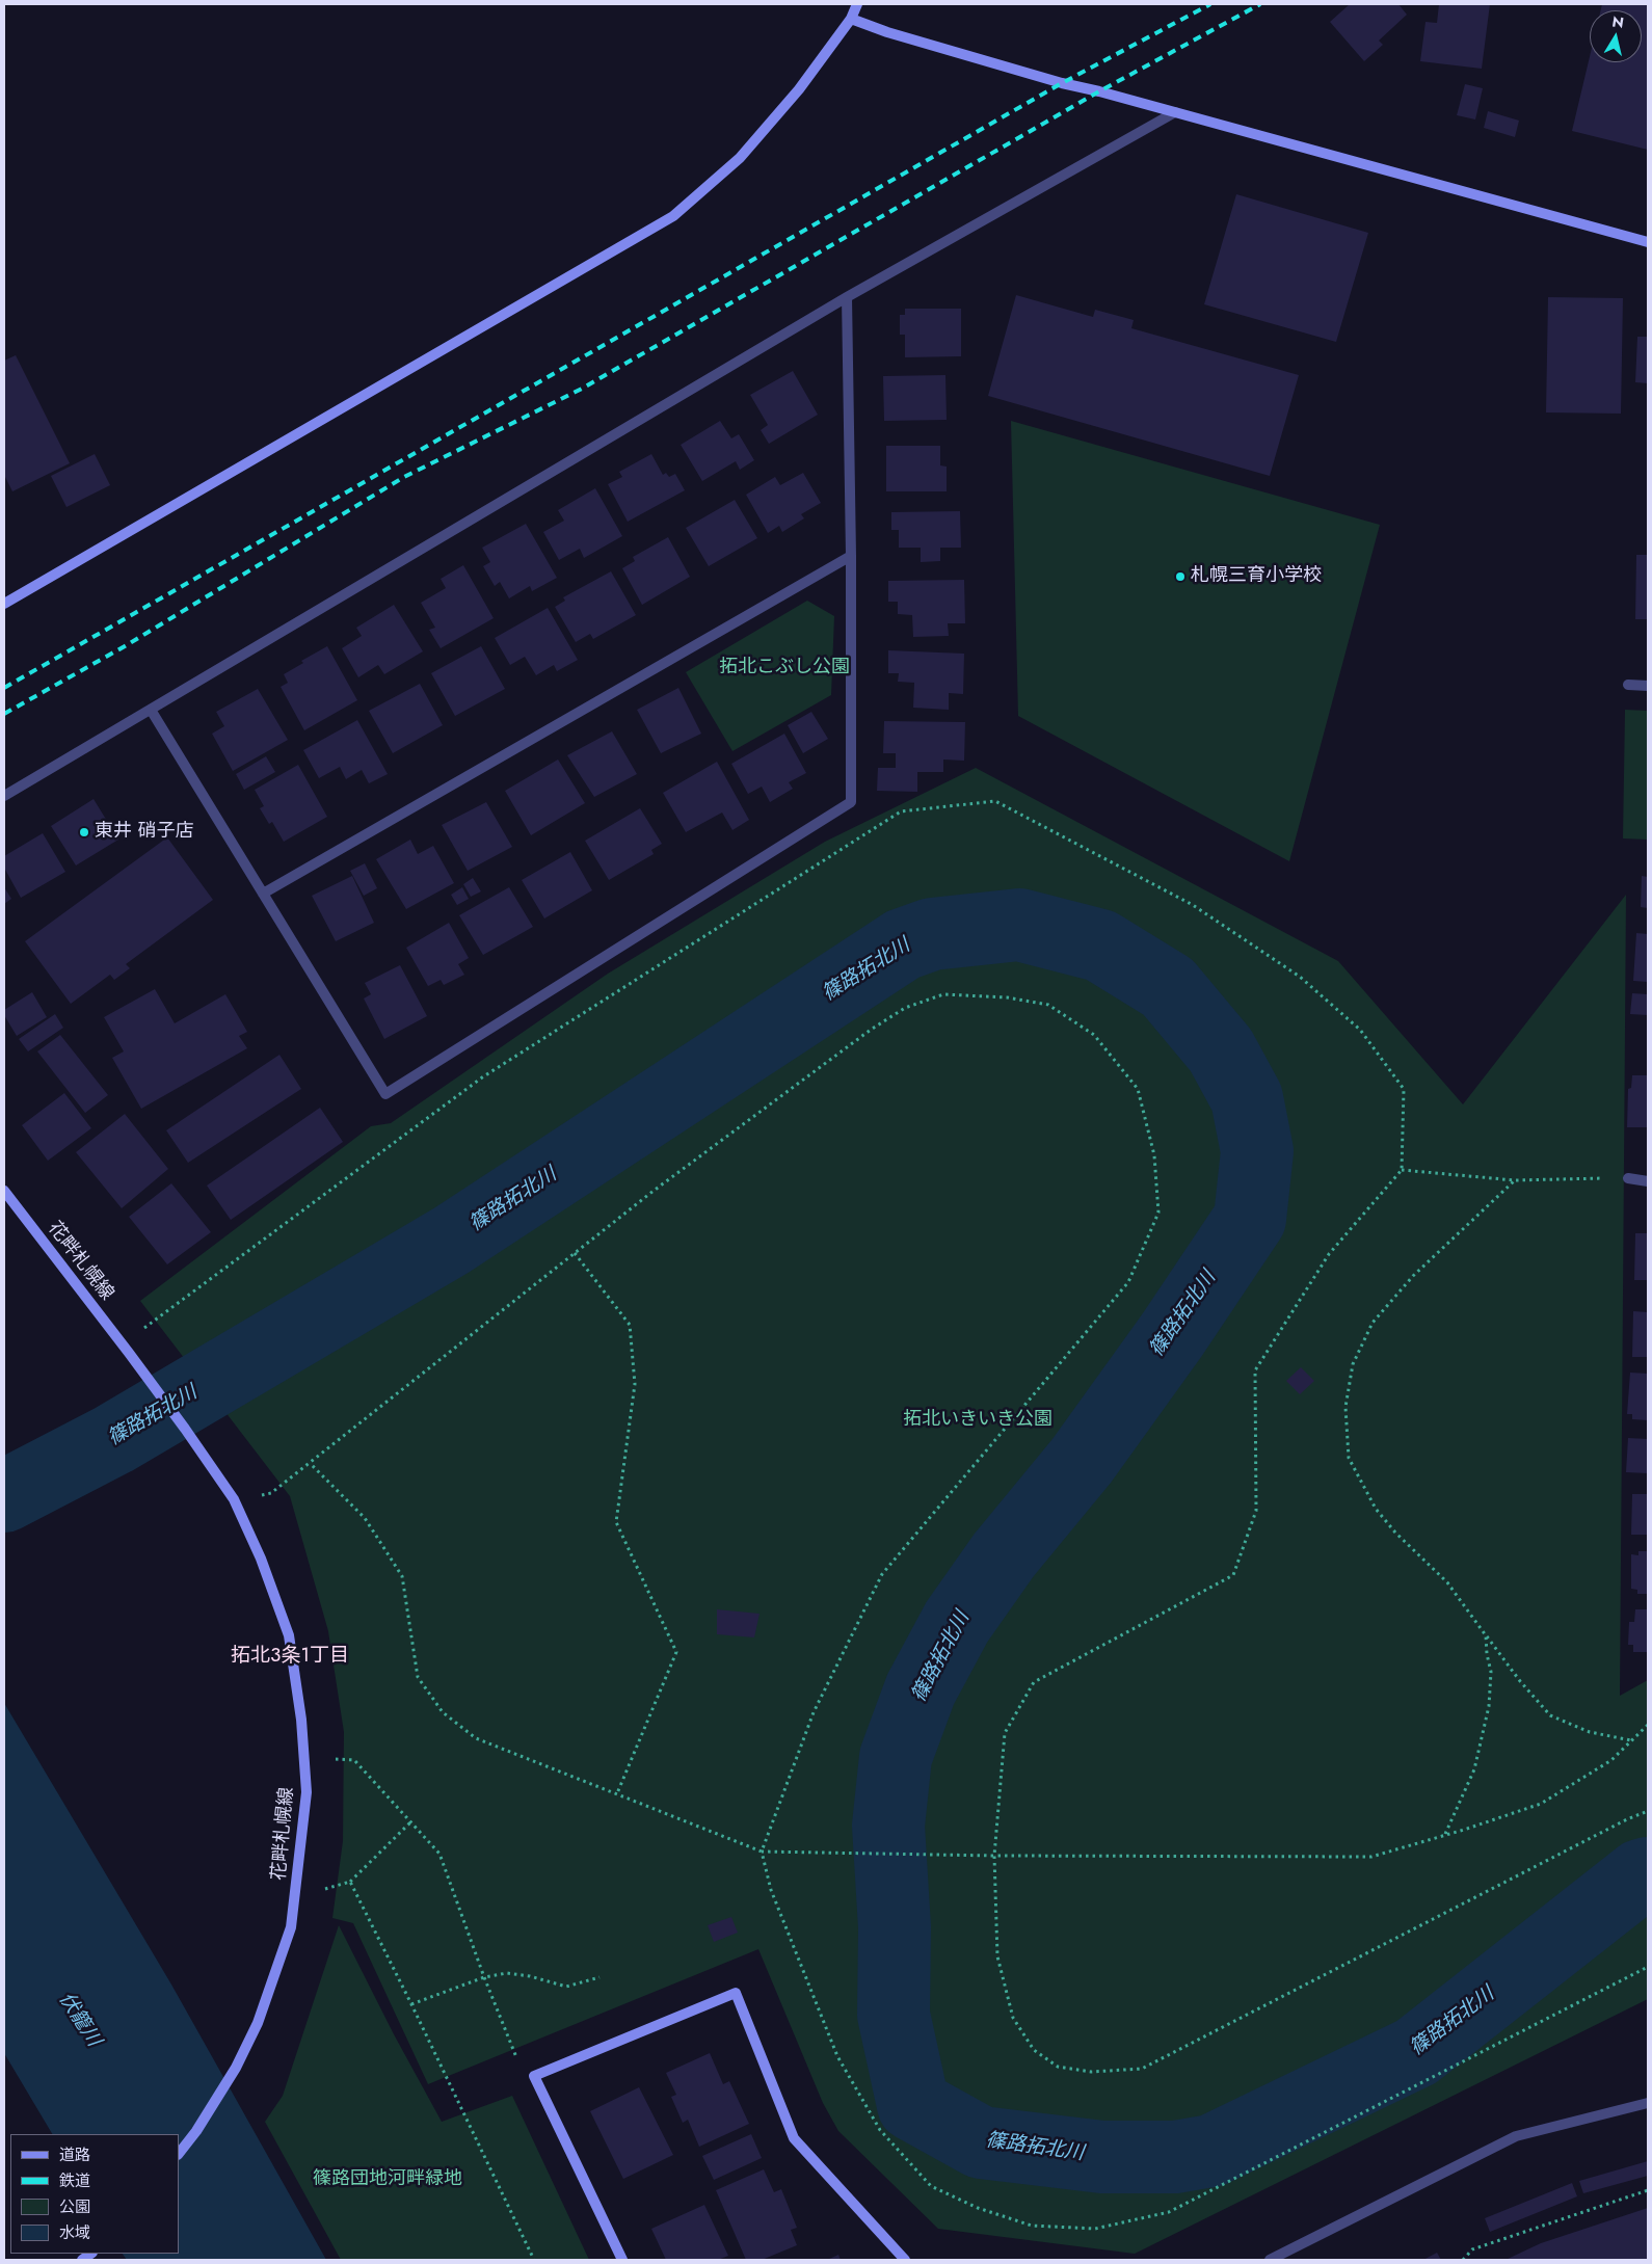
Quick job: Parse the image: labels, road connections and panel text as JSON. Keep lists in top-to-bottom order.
{
  "streets": {
    "street": ["花畔札幌線"]
  },
  "districts": ["拓北3条1丁目"],
  "water": ["篠路拓北川", "伏籠川"],
  "parks": ["拓北こぶし公園", "拓北いきいき公園", "篠路団地河畔緑地"],
  "places": ["札幌三育小学校", "東井 硝子店"],
  "legend": [
    "道路",
    "鉄道",
    "公園",
    "水域"
  ],
  "north": "top"
}
